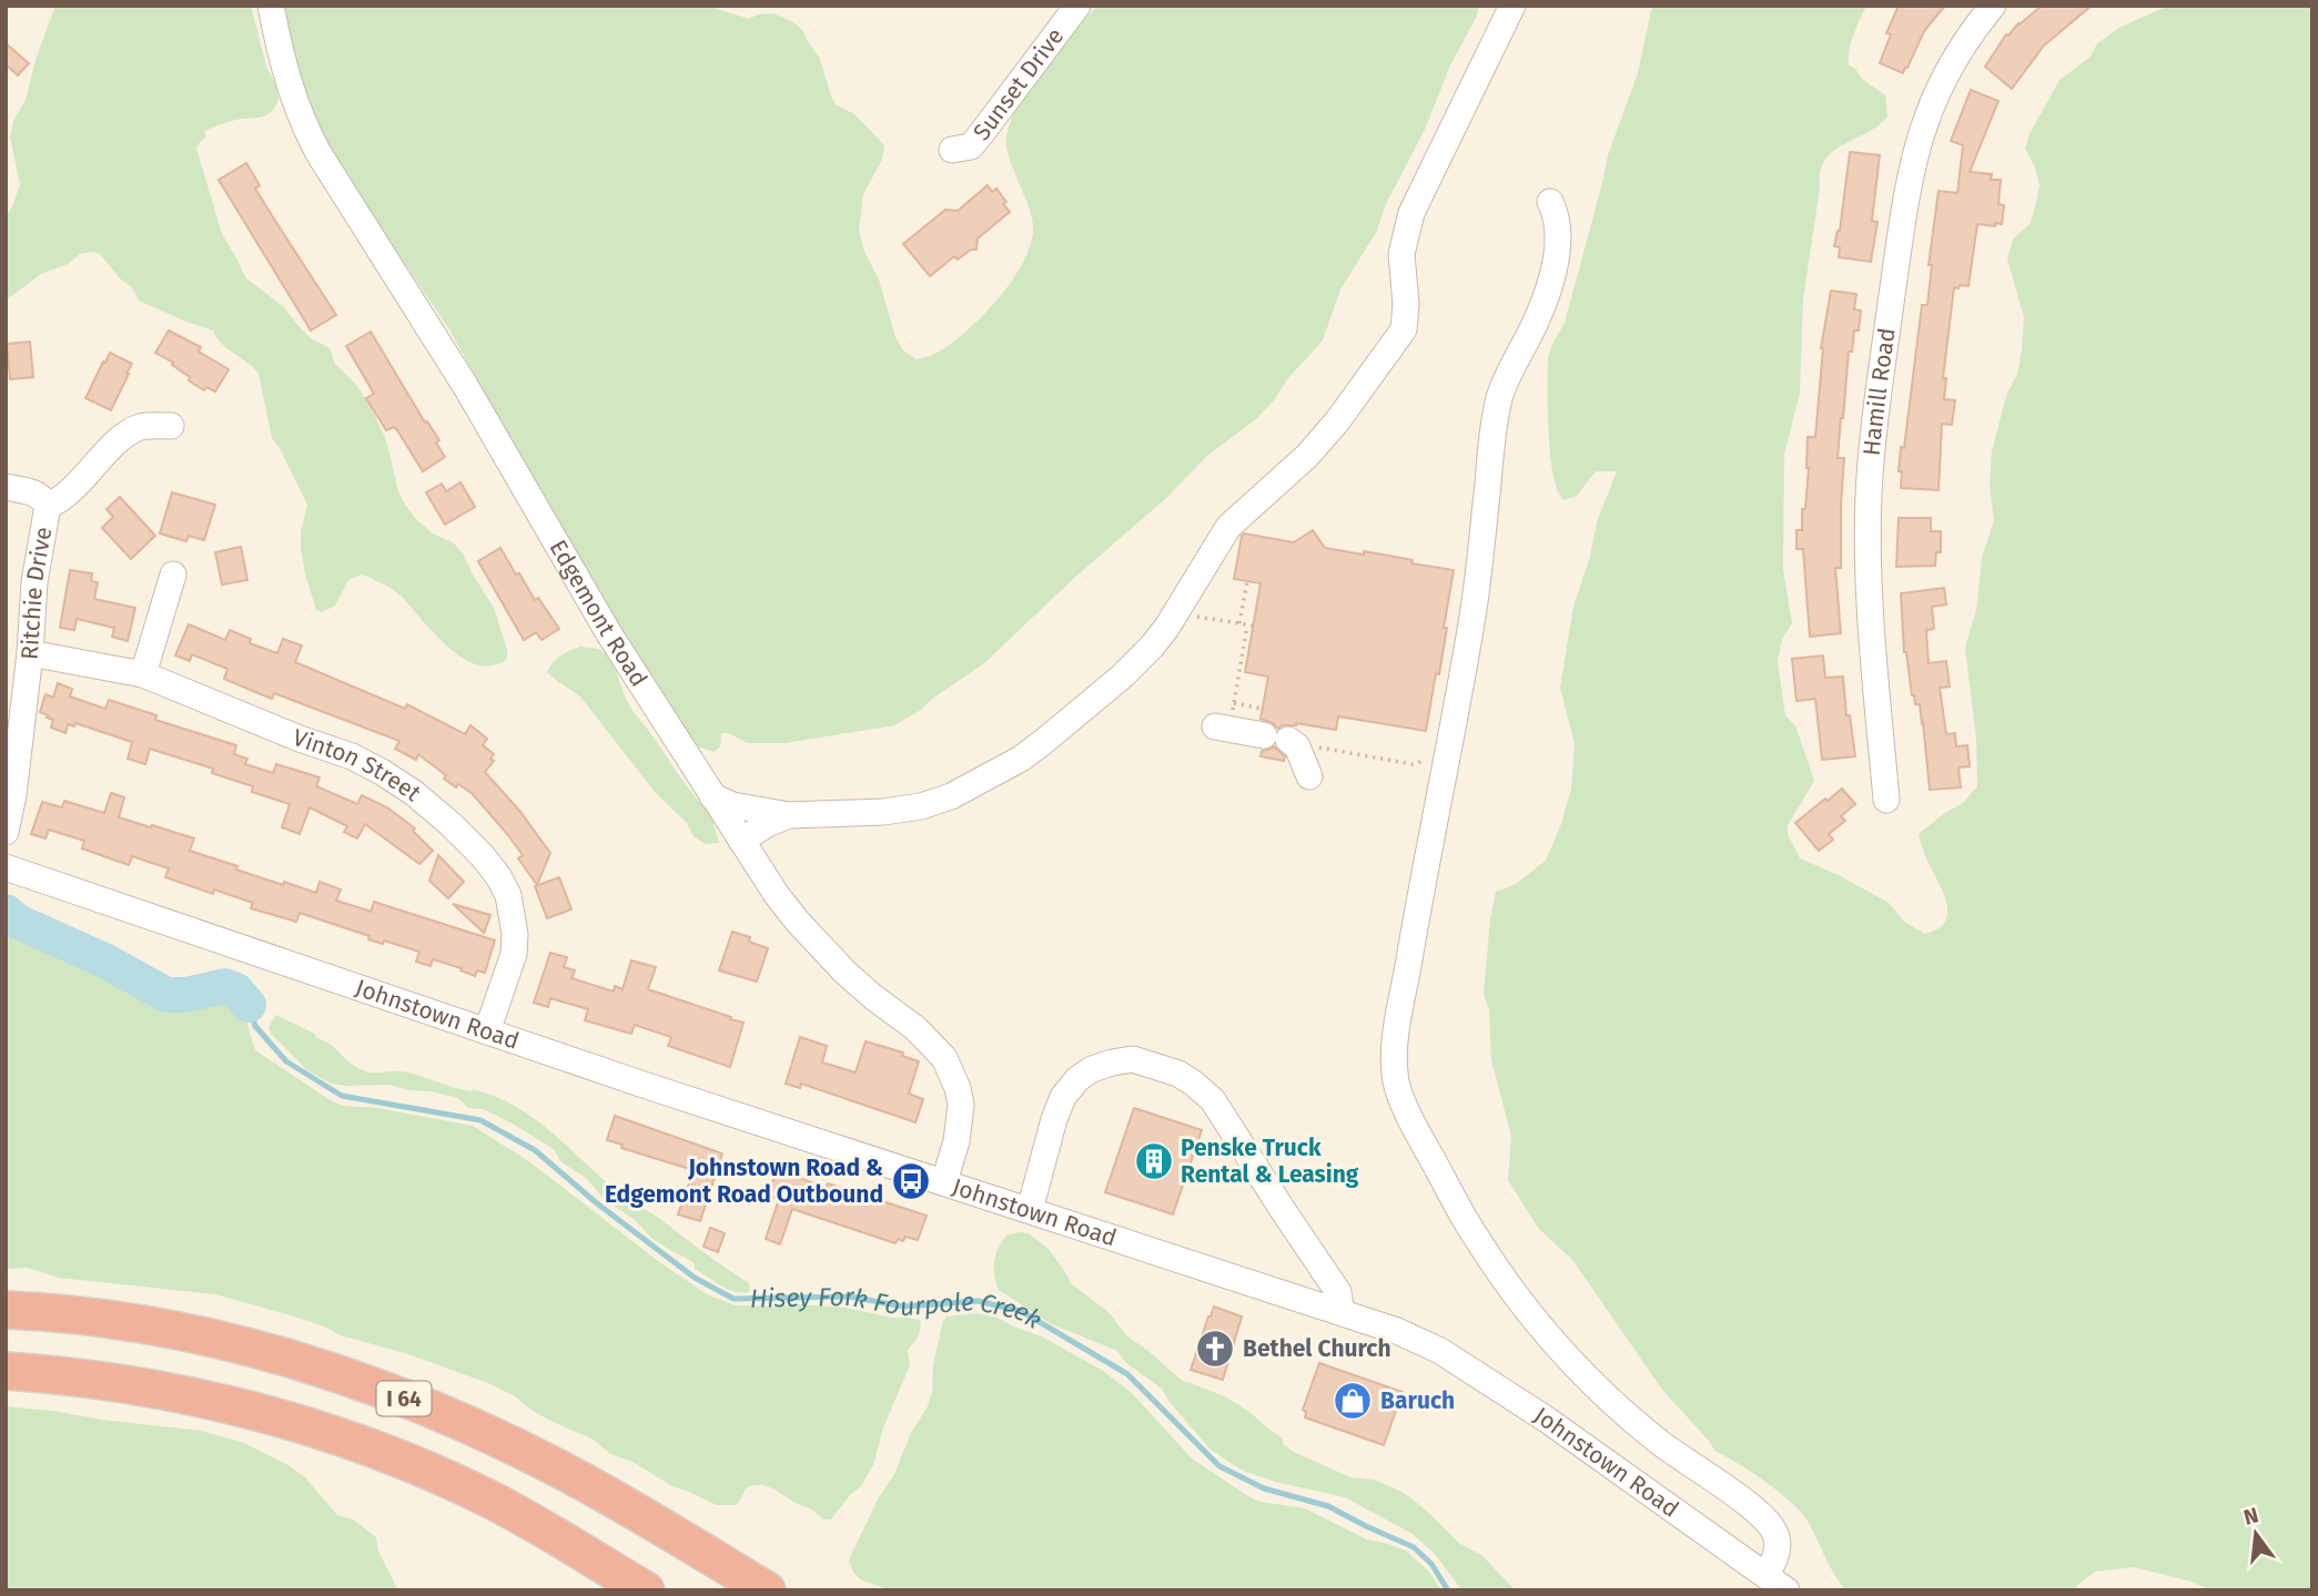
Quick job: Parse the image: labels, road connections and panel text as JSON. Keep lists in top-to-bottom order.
{
  "streets": {
    "highway": ["I 64"],
    "street": [
      "Sunset Drive",
      "Hamill Road",
      "Ritchie Drive",
      "Edgemont Road",
      "Vinton Street",
      "Johnstown Road"
    ]
  },
  "crossings": [
    ["Ritchie Drive", "Vinton Street"],
    ["Edgemont Road", "Johnstown Road"],
    ["Vinton Street", "Johnstown Road"]
  ],
  "water": ["Hisey Fork Fourpole Creek"],
  "places": {
    "building": ["Penske Truck Rental & Leasing"],
    "bus stop": ["Johnstown Road & Edgemont Road Outbound"],
    "church": ["Bethel Church"],
    "shop": ["Baruch"]
  },
  "north": "top"
}
